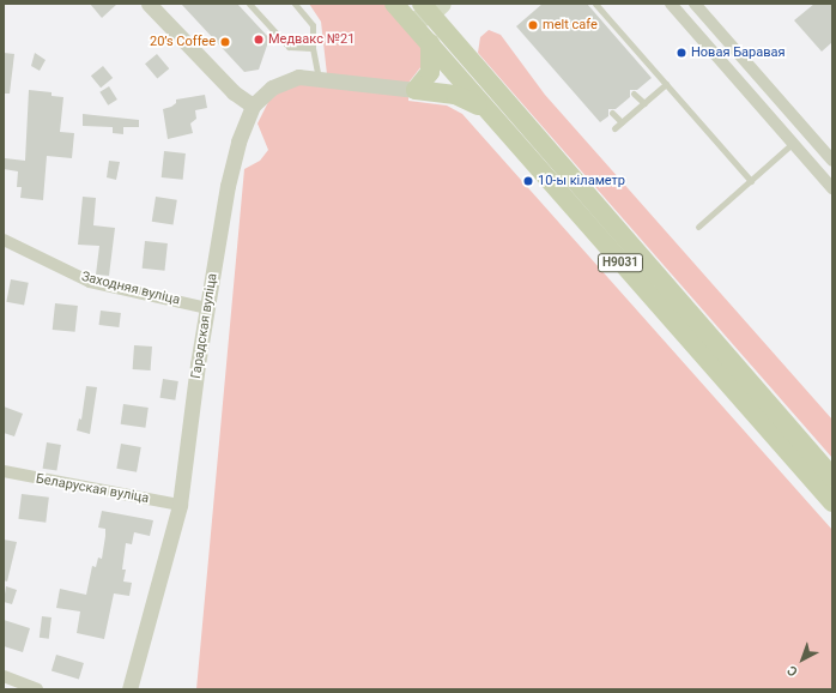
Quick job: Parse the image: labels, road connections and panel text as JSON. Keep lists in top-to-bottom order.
{
  "streets": {
    "main road": ["Н9031"],
    "street": ["Заходняя вуліца", "Гарадская вуліца", "Беларуская вуліца"]
  },
  "crossings": [
    ["Заходняя вуліца", "Гарадская вуліца"],
    ["Гарадская вуліца", "Беларуская вуліца"]
  ],
  "places": [
    "melt cafe",
    "Медвакс №21",
    "20’s Coffee",
    "Новая Баравая",
    "10-ы кіламетр"
  ],
  "north": "bottom left"
}
